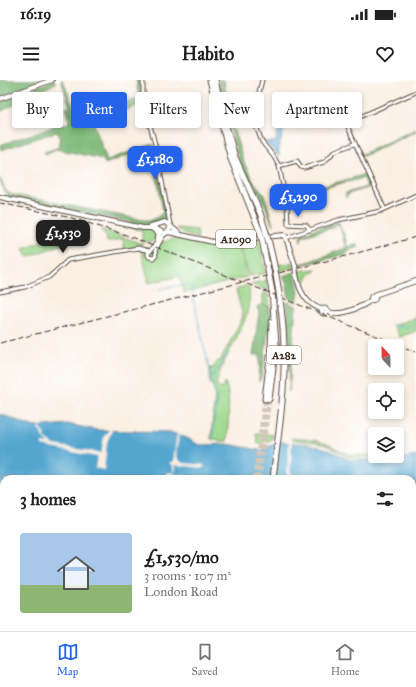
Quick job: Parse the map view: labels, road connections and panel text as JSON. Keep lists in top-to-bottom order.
{
  "streets": {
    "highway": ["A282"],
    "main road": ["A1090"]
  },
  "north": "top",
  "page": {
    "status": "16:19",
    "header": "Habito",
    "chip": [
      "Buy",
      "Rent",
      "Filters",
      "New",
      "Apartment"
    ],
    "price": ["£1,180", "£1,290", "£1,530"],
    "heading": "3 homes",
    "list": [
      {
        "name": "£1,530/mo",
        "note": "3 rooms · 107 m² · London Road"
      }
    ],
    "tabs": ["Map", "Saved", "Home"]
  }
}
